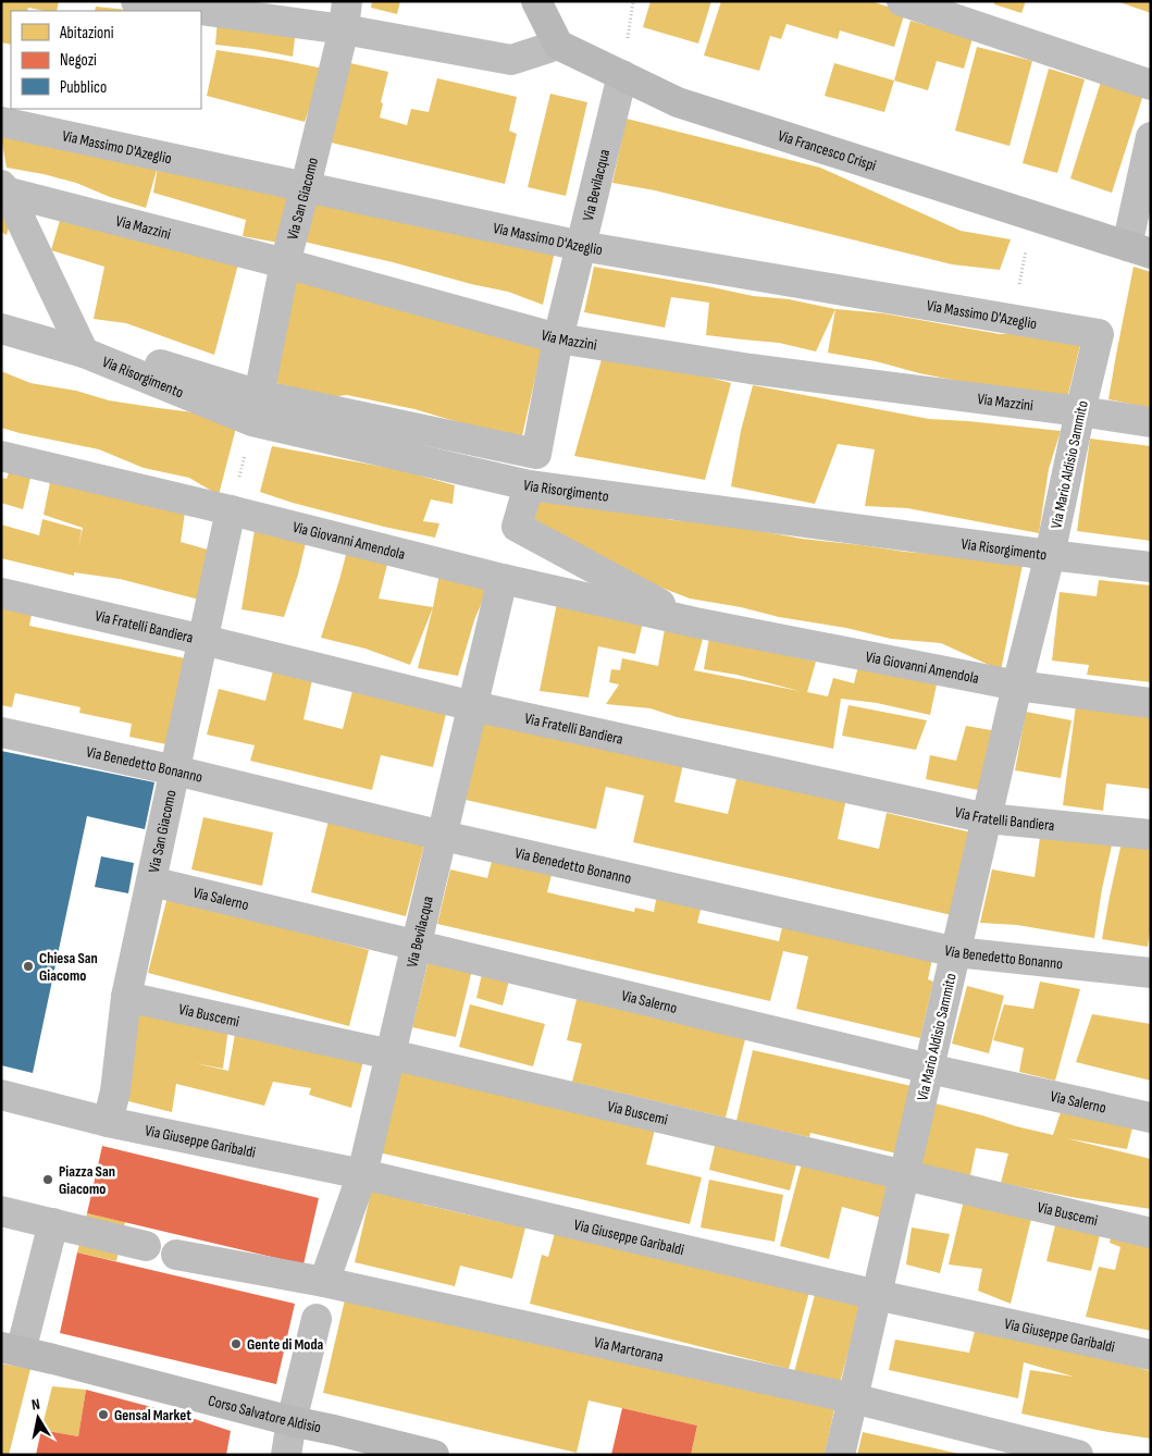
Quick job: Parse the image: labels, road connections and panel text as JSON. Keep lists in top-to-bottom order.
{
  "streets": {
    "street": [
      "Via Massimo D'Azeglio",
      "Via Francesco Crispi",
      "Via Bevilacqua",
      "Via San Giacomo",
      "Via Mazzini",
      "Via Risorgimento",
      "Via Mario Aldisio Sammito",
      "Via Giovanni Amendola",
      "Via Fratelli Bandiera",
      "Via Benedetto Bonanno",
      "Via Salerno",
      "Via Buscemi",
      "Via Giuseppe Garibaldi",
      "Via Martorana",
      "Corso Salvatore Aldisio"
    ]
  },
  "crossings": [
    ["Via Massimo D'Azeglio", "Via Bevilacqua"],
    ["Via Massimo D'Azeglio", "Via San Giacomo"],
    ["Via Massimo D'Azeglio", "Via Mario Aldisio Sammito"],
    ["Via Francesco Crispi", "Via Bevilacqua"],
    ["Via Bevilacqua", "Via Mazzini"],
    ["Via Bevilacqua", "Via Risorgimento"],
    ["Via Bevilacqua", "Via Giovanni Amendola"],
    ["Via Bevilacqua", "Via Fratelli Bandiera"],
    ["Via Bevilacqua", "Via Benedetto Bonanno"],
    ["Via Bevilacqua", "Via Salerno"],
    ["Via Bevilacqua", "Via Buscemi"],
    ["Via Bevilacqua", "Via Giuseppe Garibaldi"],
    ["Via Bevilacqua", "Via Martorana"],
    ["Via San Giacomo", "Via Mazzini"],
    ["Via San Giacomo", "Via Risorgimento"],
    ["Via San Giacomo", "Via Giovanni Amendola"],
    ["Via San Giacomo", "Via Fratelli Bandiera"],
    ["Via San Giacomo", "Via Benedetto Bonanno"],
    ["Via San Giacomo", "Via Salerno"],
    ["Via San Giacomo", "Via Buscemi"],
    ["Via San Giacomo", "Via Giuseppe Garibaldi"],
    ["Via Mazzini", "Via Mario Aldisio Sammito"],
    ["Via Risorgimento", "Via Mario Aldisio Sammito"],
    ["Via Risorgimento", "Via Giovanni Amendola"],
    ["Via Mario Aldisio Sammito", "Via Giovanni Amendola"],
    ["Via Mario Aldisio Sammito", "Via Fratelli Bandiera"],
    ["Via Mario Aldisio Sammito", "Via Benedetto Bonanno"],
    ["Via Mario Aldisio Sammito", "Via Salerno"],
    ["Via Mario Aldisio Sammito", "Via Buscemi"],
    ["Via Mario Aldisio Sammito", "Via Giuseppe Garibaldi"],
    ["Via Mario Aldisio Sammito", "Via Martorana"]
  ],
  "places": [
    "Chiesa San Giacomo",
    "Piazza San Giacomo",
    "Gente di Moda",
    "Gensal Market"
  ],
  "legend": ["Abitazioni", "Negozi", "Pubblico"],
  "north": "top"
}
